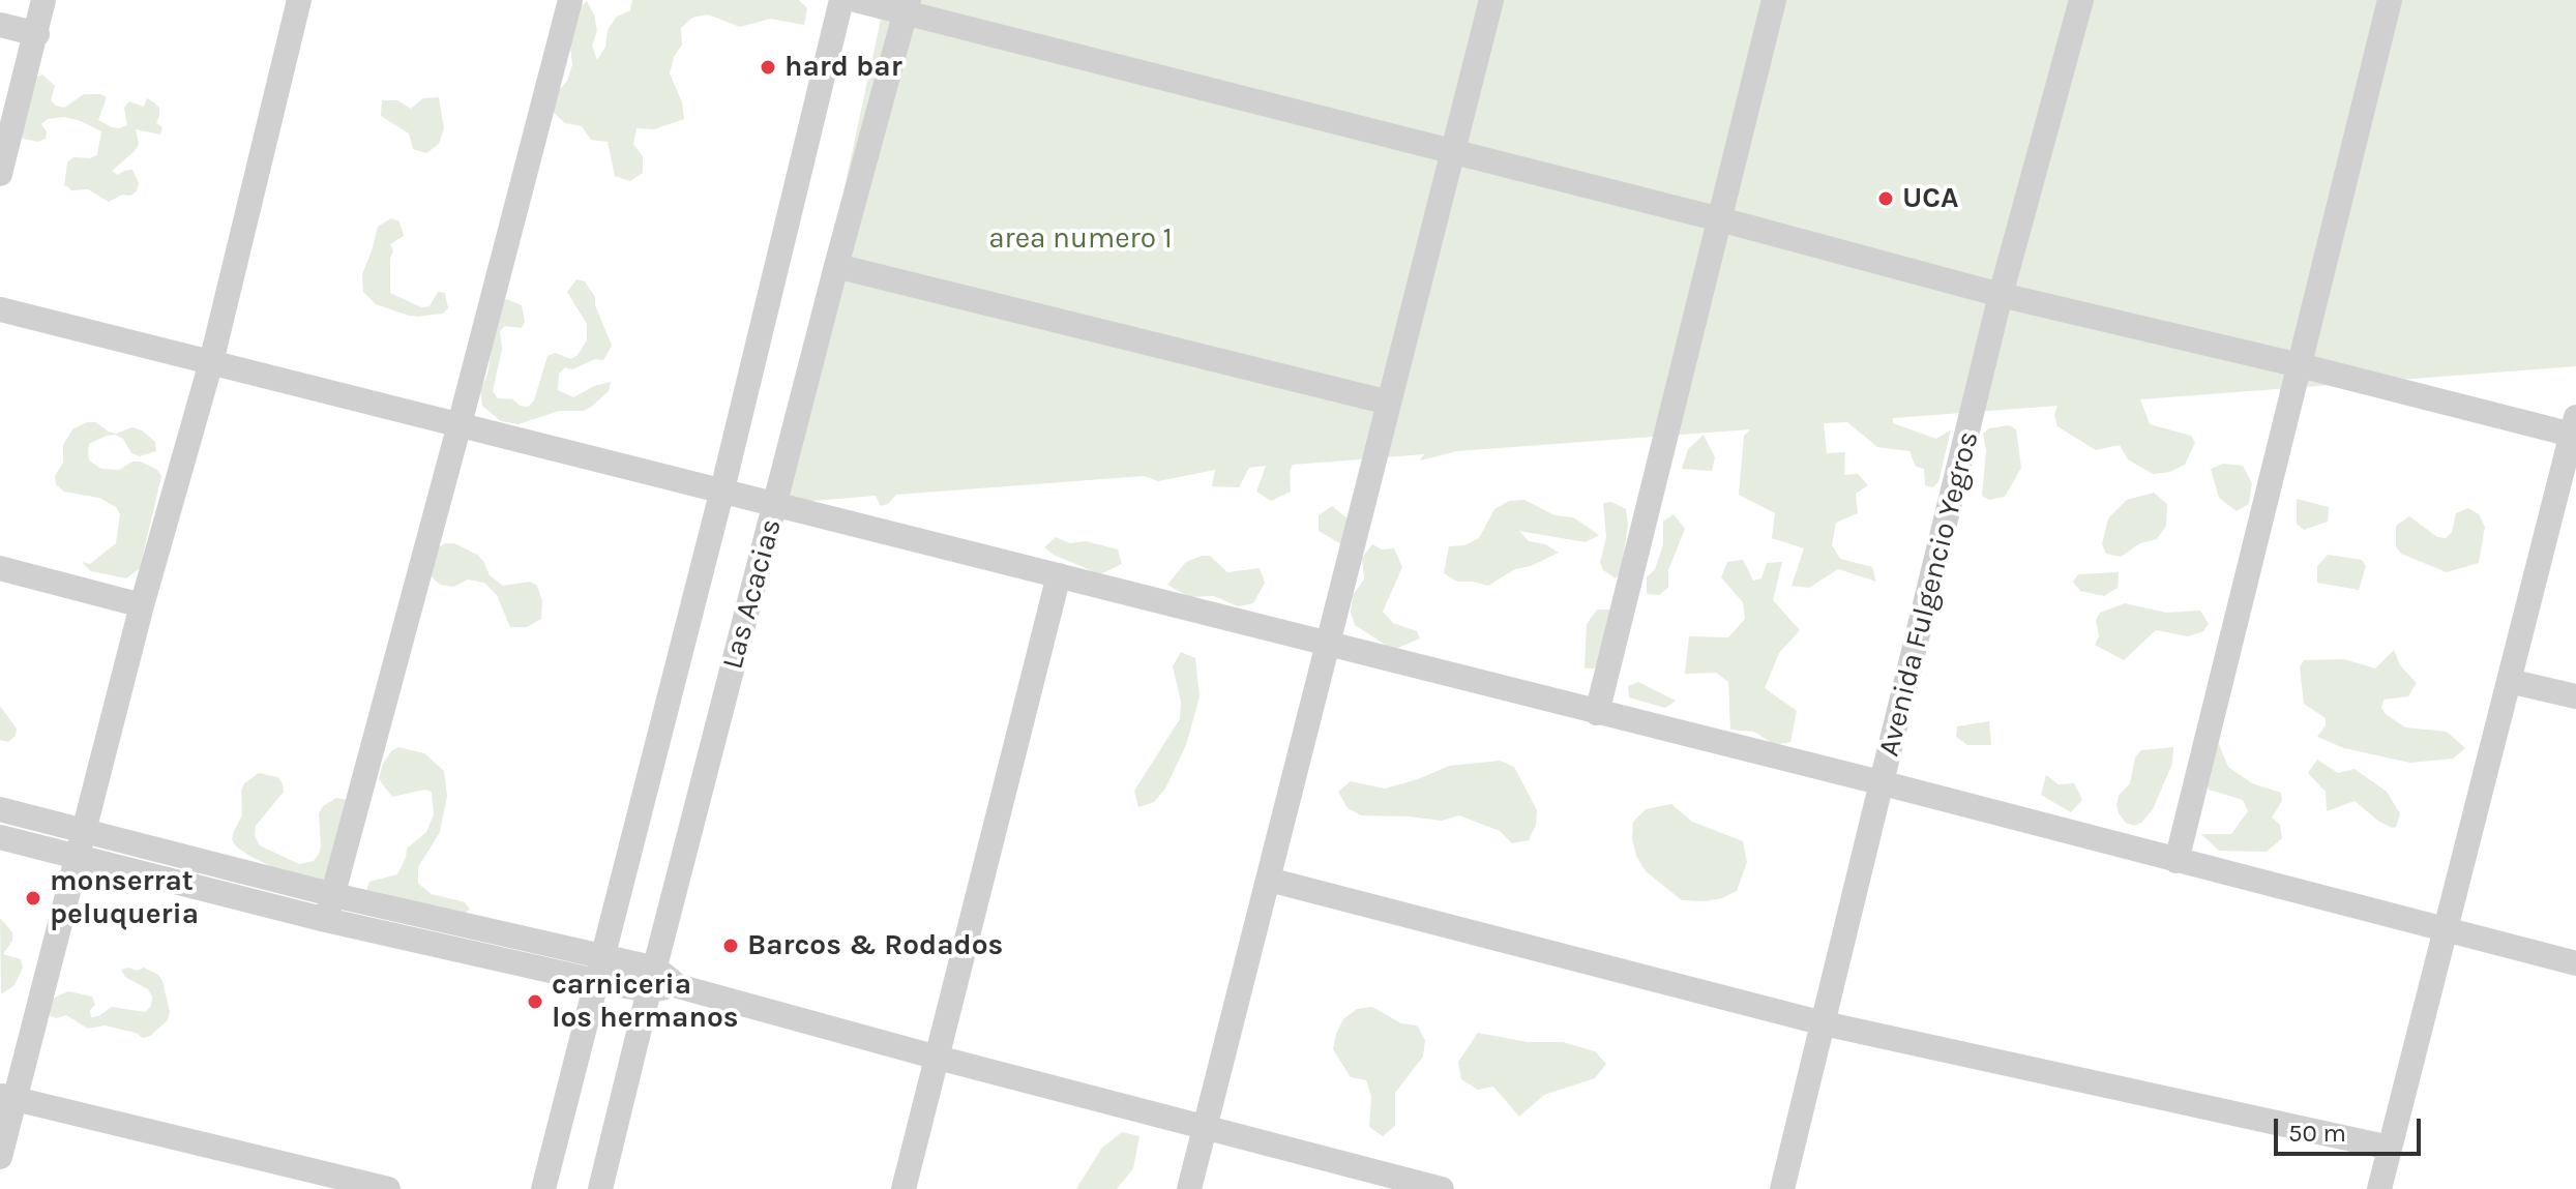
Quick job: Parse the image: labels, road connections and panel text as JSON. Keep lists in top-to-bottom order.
{
  "streets": {
    "street": ["Las Acacias", "Avenida Fulgencio Yegros"]
  },
  "parks": ["area numero 1"],
  "places": [
    "hard bar",
    "UCA",
    "monserrat peluqueria",
    "Barcos & Rodados",
    "carniceria los hermanos"
  ],
  "scale_bar": "50 m"
}
